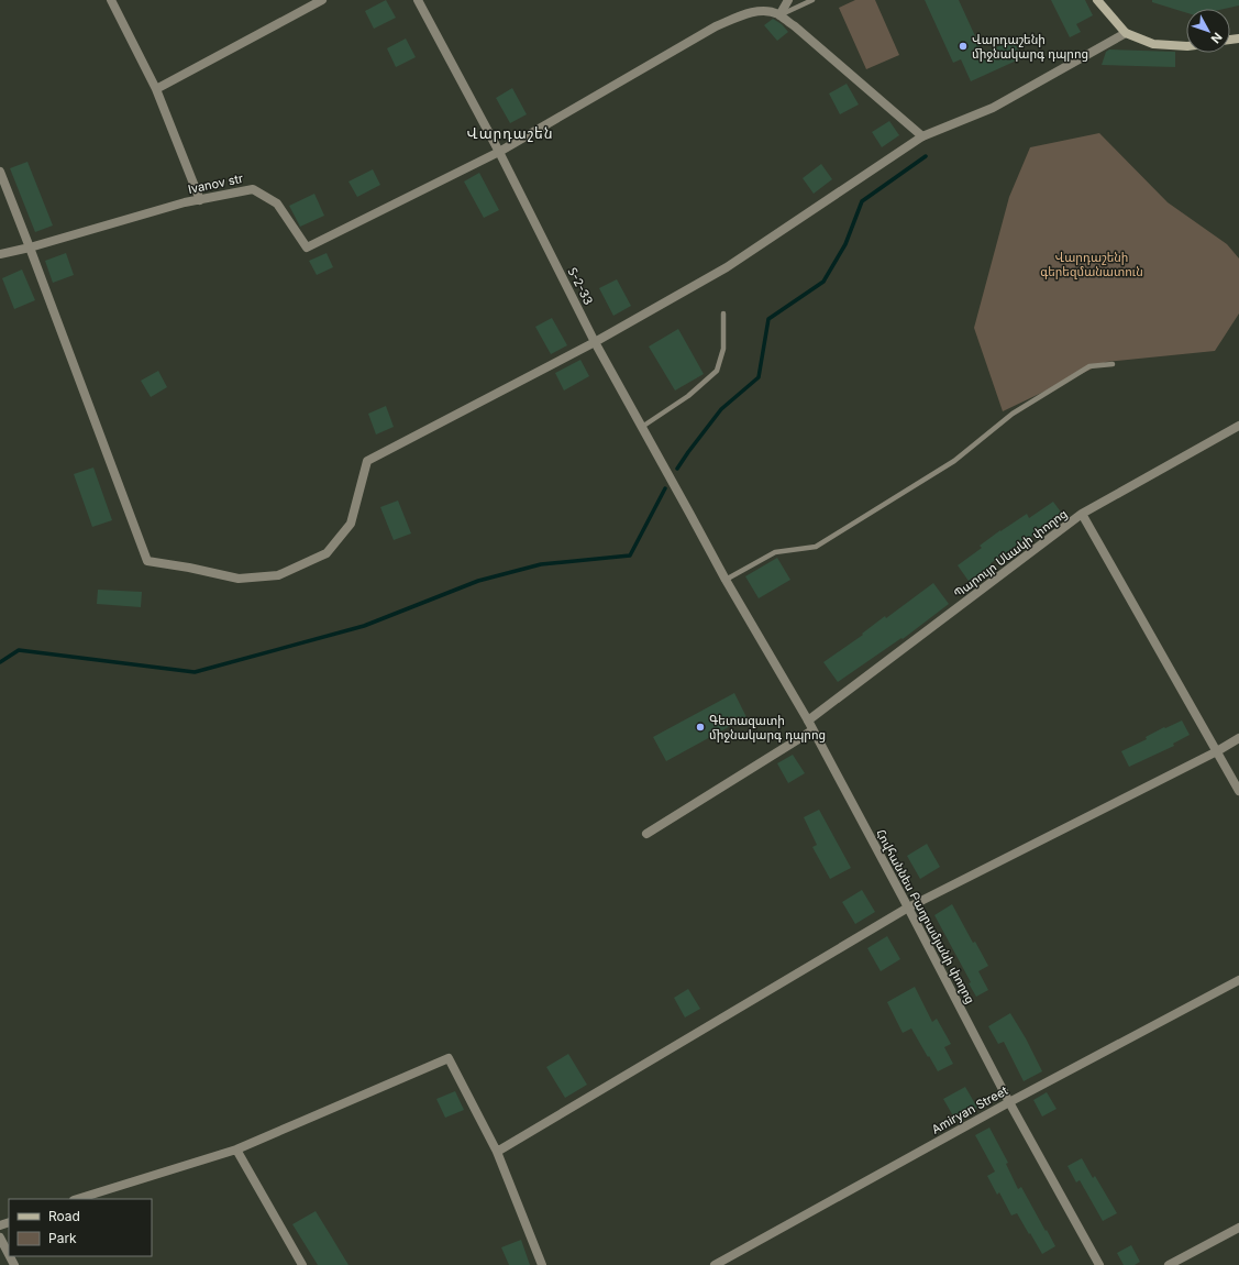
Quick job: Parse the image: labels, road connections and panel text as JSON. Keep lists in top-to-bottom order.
{
  "streets": {
    "street": [
      "Ivanov str",
      "Տ-2-33",
      "Պարույր Սևակի փողոց",
      "Հովհաննես Բաղրամյանի փողոց",
      "Amiryan Street"
    ]
  },
  "crossings": [
    ["Ivanov str", "Տ-2-33"],
    ["Տ-2-33", "Հովհաննես Բաղրամյանի փողոց"],
    ["Պարույր Սևակի փողոց", "Հովհաննես Բաղրամյանի փողոց"],
    ["Հովհաննես Բաղրամյանի փողոց", "Amiryan Street"]
  ],
  "districts": ["Վարդաշեն"],
  "parks": ["Վարդաշենի գերեզմանատուն"],
  "places": ["Վարդաշենի միջնակարգ դպրոց", "Գետազատի միջնակարգ դպրոց"],
  "legend": ["Road", "Park"],
  "north": "bottom right"
}
